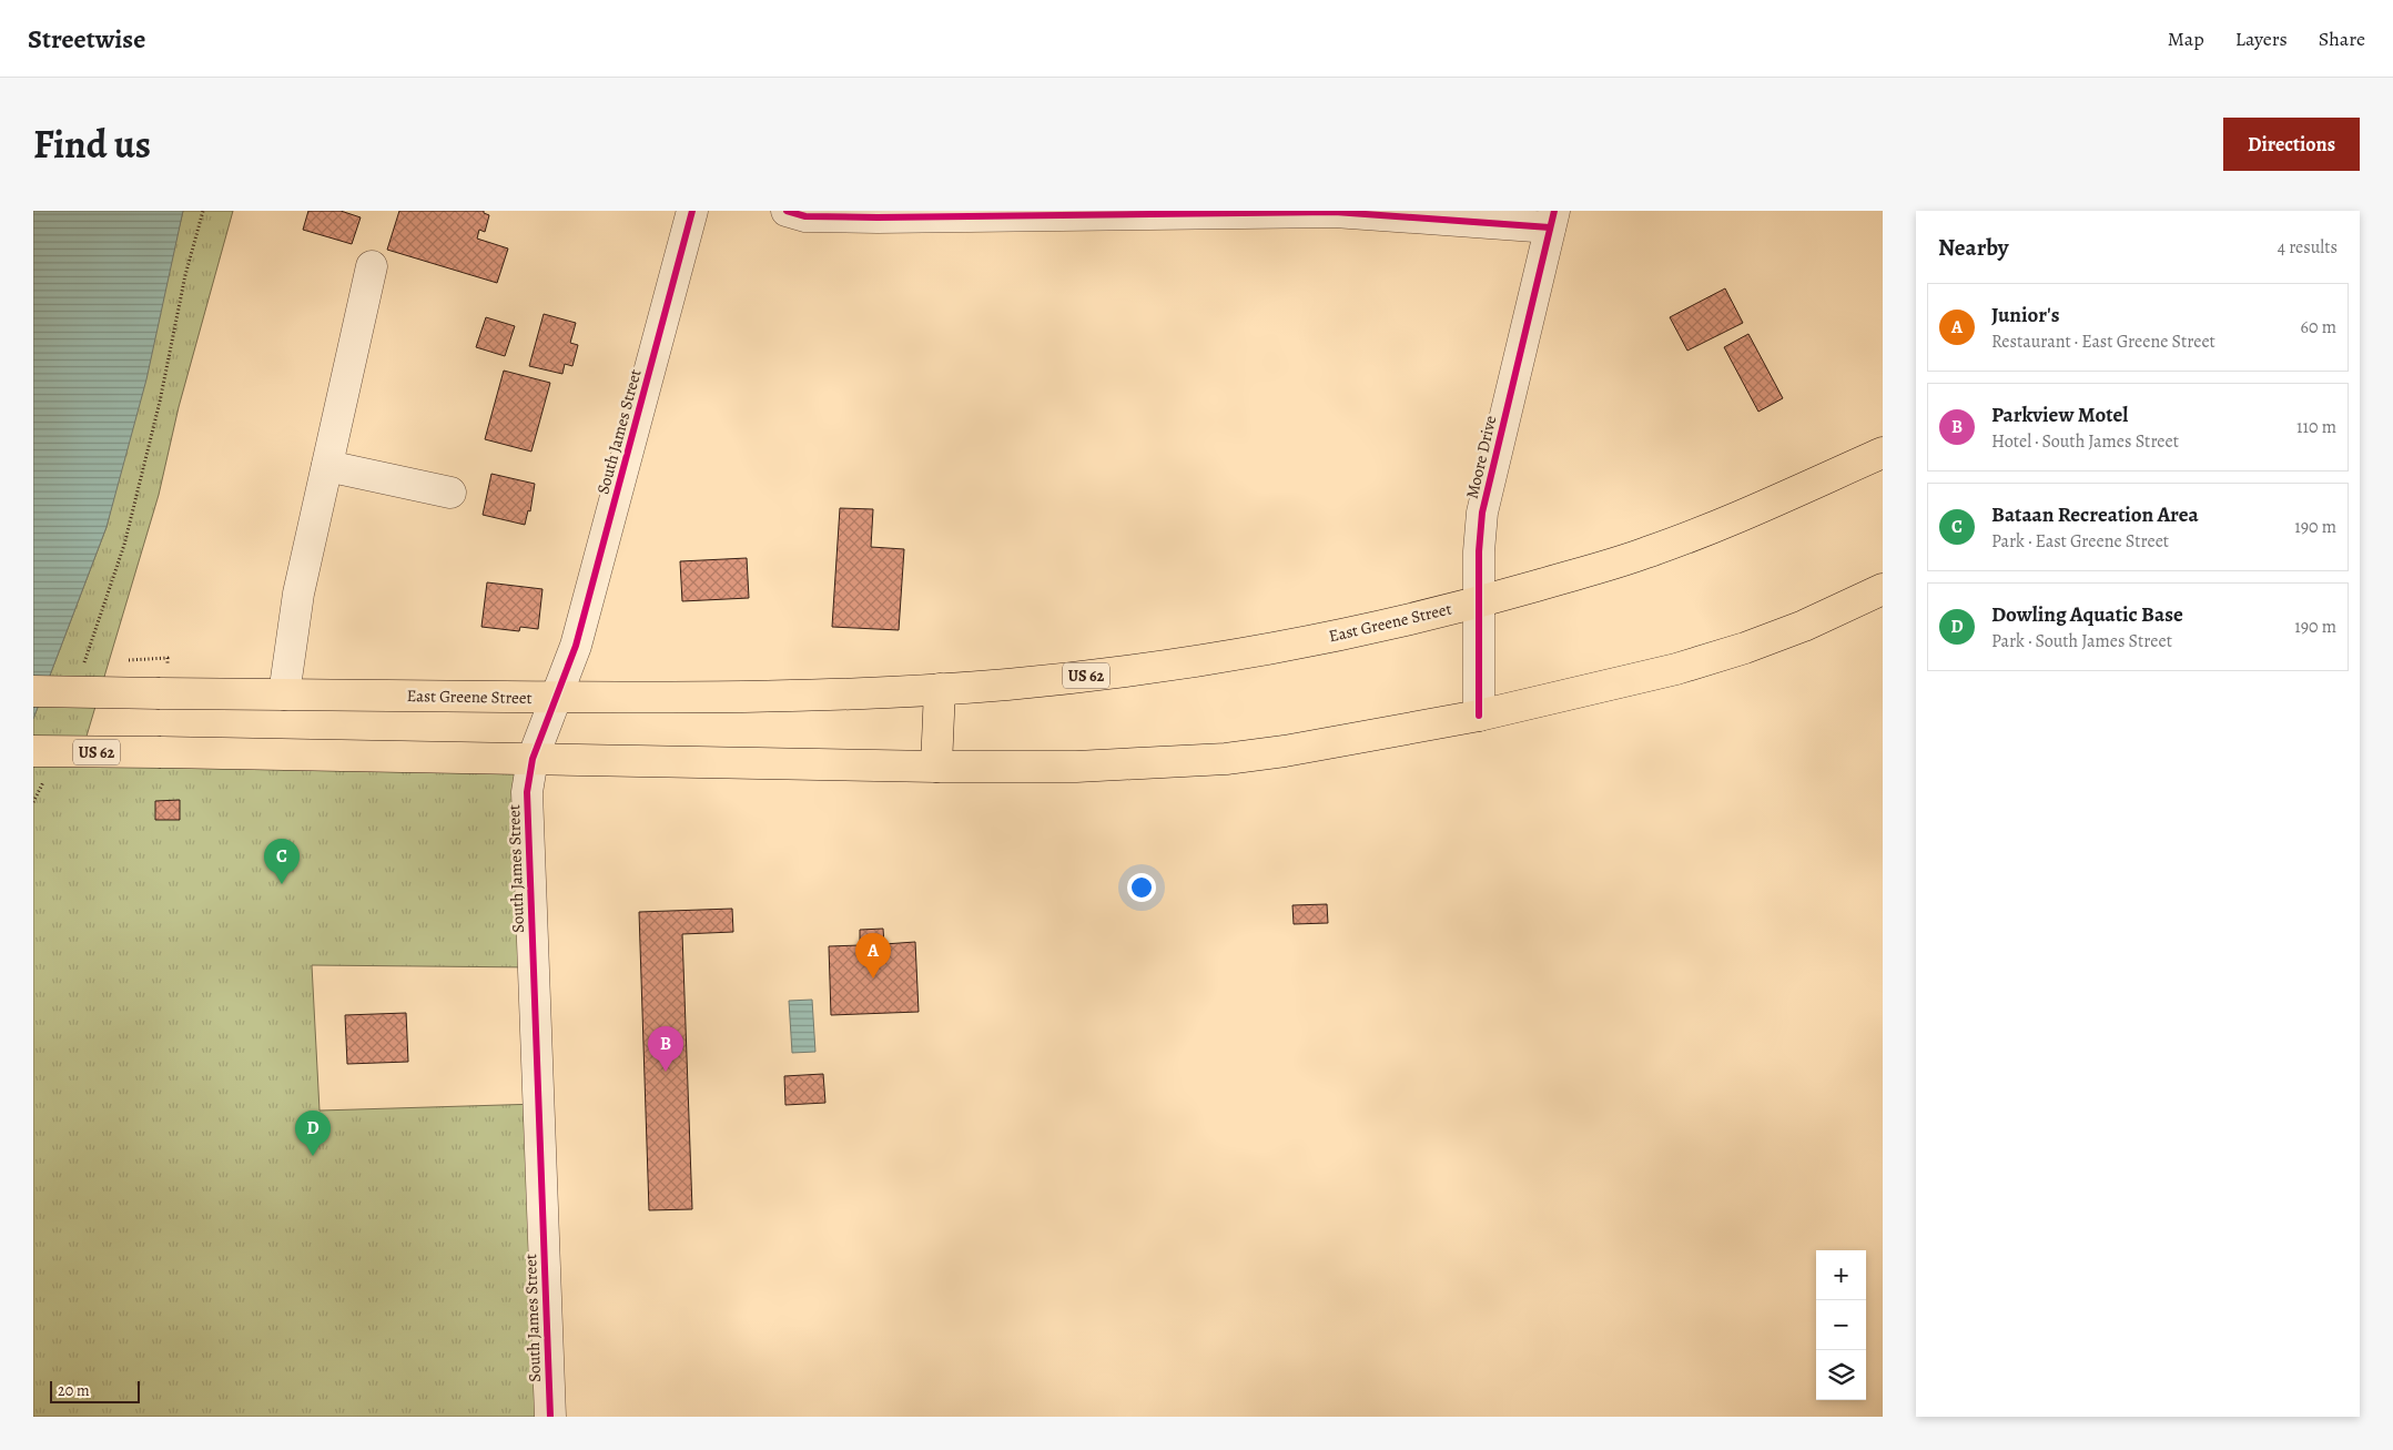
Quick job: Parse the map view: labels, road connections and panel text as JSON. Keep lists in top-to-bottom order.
{
  "streets": {
    "highway": ["East Greene Street", "US 62"],
    "street": ["South James Street", "Moore Drive"]
  },
  "crossings": [
    ["South James Street", "East Greene Street"],
    ["South James Street", "US 62"],
    ["Moore Drive", "East Greene Street"],
    ["Moore Drive", "US 62"]
  ],
  "scale_bar": "20 m",
  "page": {
    "header": "Streetwise",
    "nav": ["Map", "Layers", "Share"],
    "title": "Find us",
    "buttons": "Directions",
    "heading": ["Nearby", "4 results"],
    "list": [
      {
        "mark": "A",
        "name": "Junior's",
        "note": "Restaurant · East Greene Street",
        "value": "60 m"
      },
      {
        "mark": "B",
        "name": "Parkview Motel",
        "note": "Hotel · South James Street",
        "value": "110 m"
      },
      {
        "mark": "C",
        "name": "Bataan Recreation Area",
        "note": "Park · East Greene Street",
        "value": "190 m"
      },
      {
        "mark": "D",
        "name": "Dowling Aquatic Base",
        "note": "Park · South James Street",
        "value": "190 m"
      }
    ],
    "pins": [
      "C",
      "A",
      "B",
      "D"
    ],
    "map_buttons": ["+", "−"],
    "scale": "20 m"
  }
}
